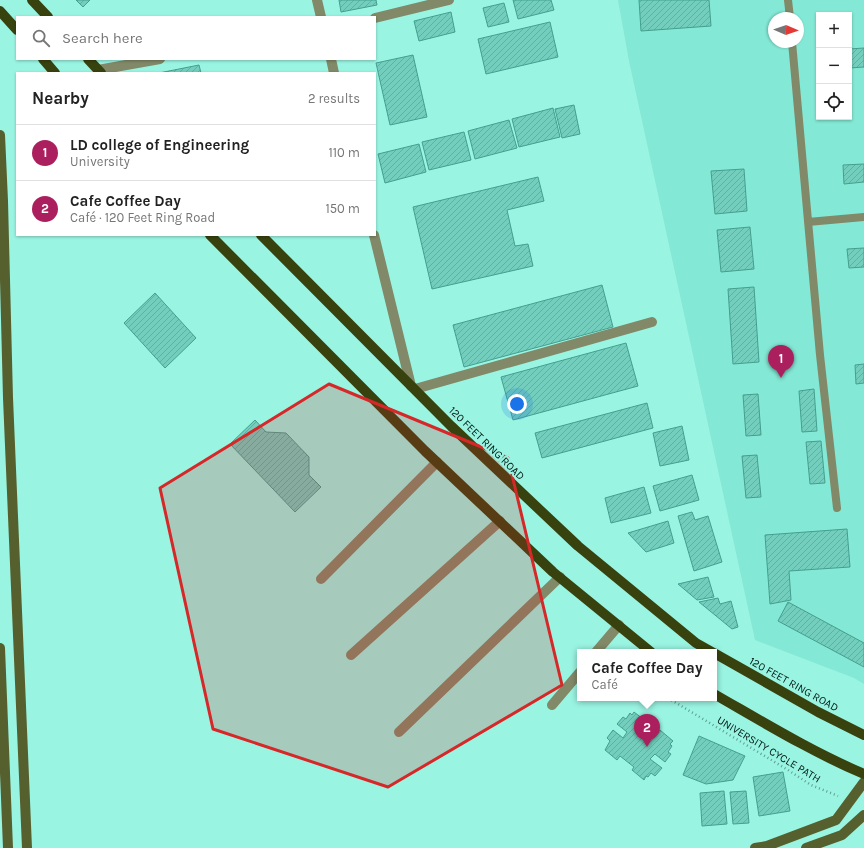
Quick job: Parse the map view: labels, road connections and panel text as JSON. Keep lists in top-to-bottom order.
{
  "streets": {
    "main road": ["120 FEET RING ROAD"],
    "path": ["UNIVERSITY CYCLE PATH"]
  },
  "north": "right",
  "page": {
    "map_buttons": ["+", "−"],
    "search": "Search here",
    "heading": ["Nearby", "2 results"],
    "list": [
      {
        "mark": "1",
        "name": "LD college of Engineering",
        "note": "University",
        "value": "110 m"
      },
      {
        "mark": "2",
        "name": "Cafe Coffee Day",
        "note": "Café · 120 Feet Ring Road",
        "value": "150 m"
      }
    ],
    "pins": ["1", "2"],
    "popup": ["Cafe Coffee Day", "Café"]
  }
}
